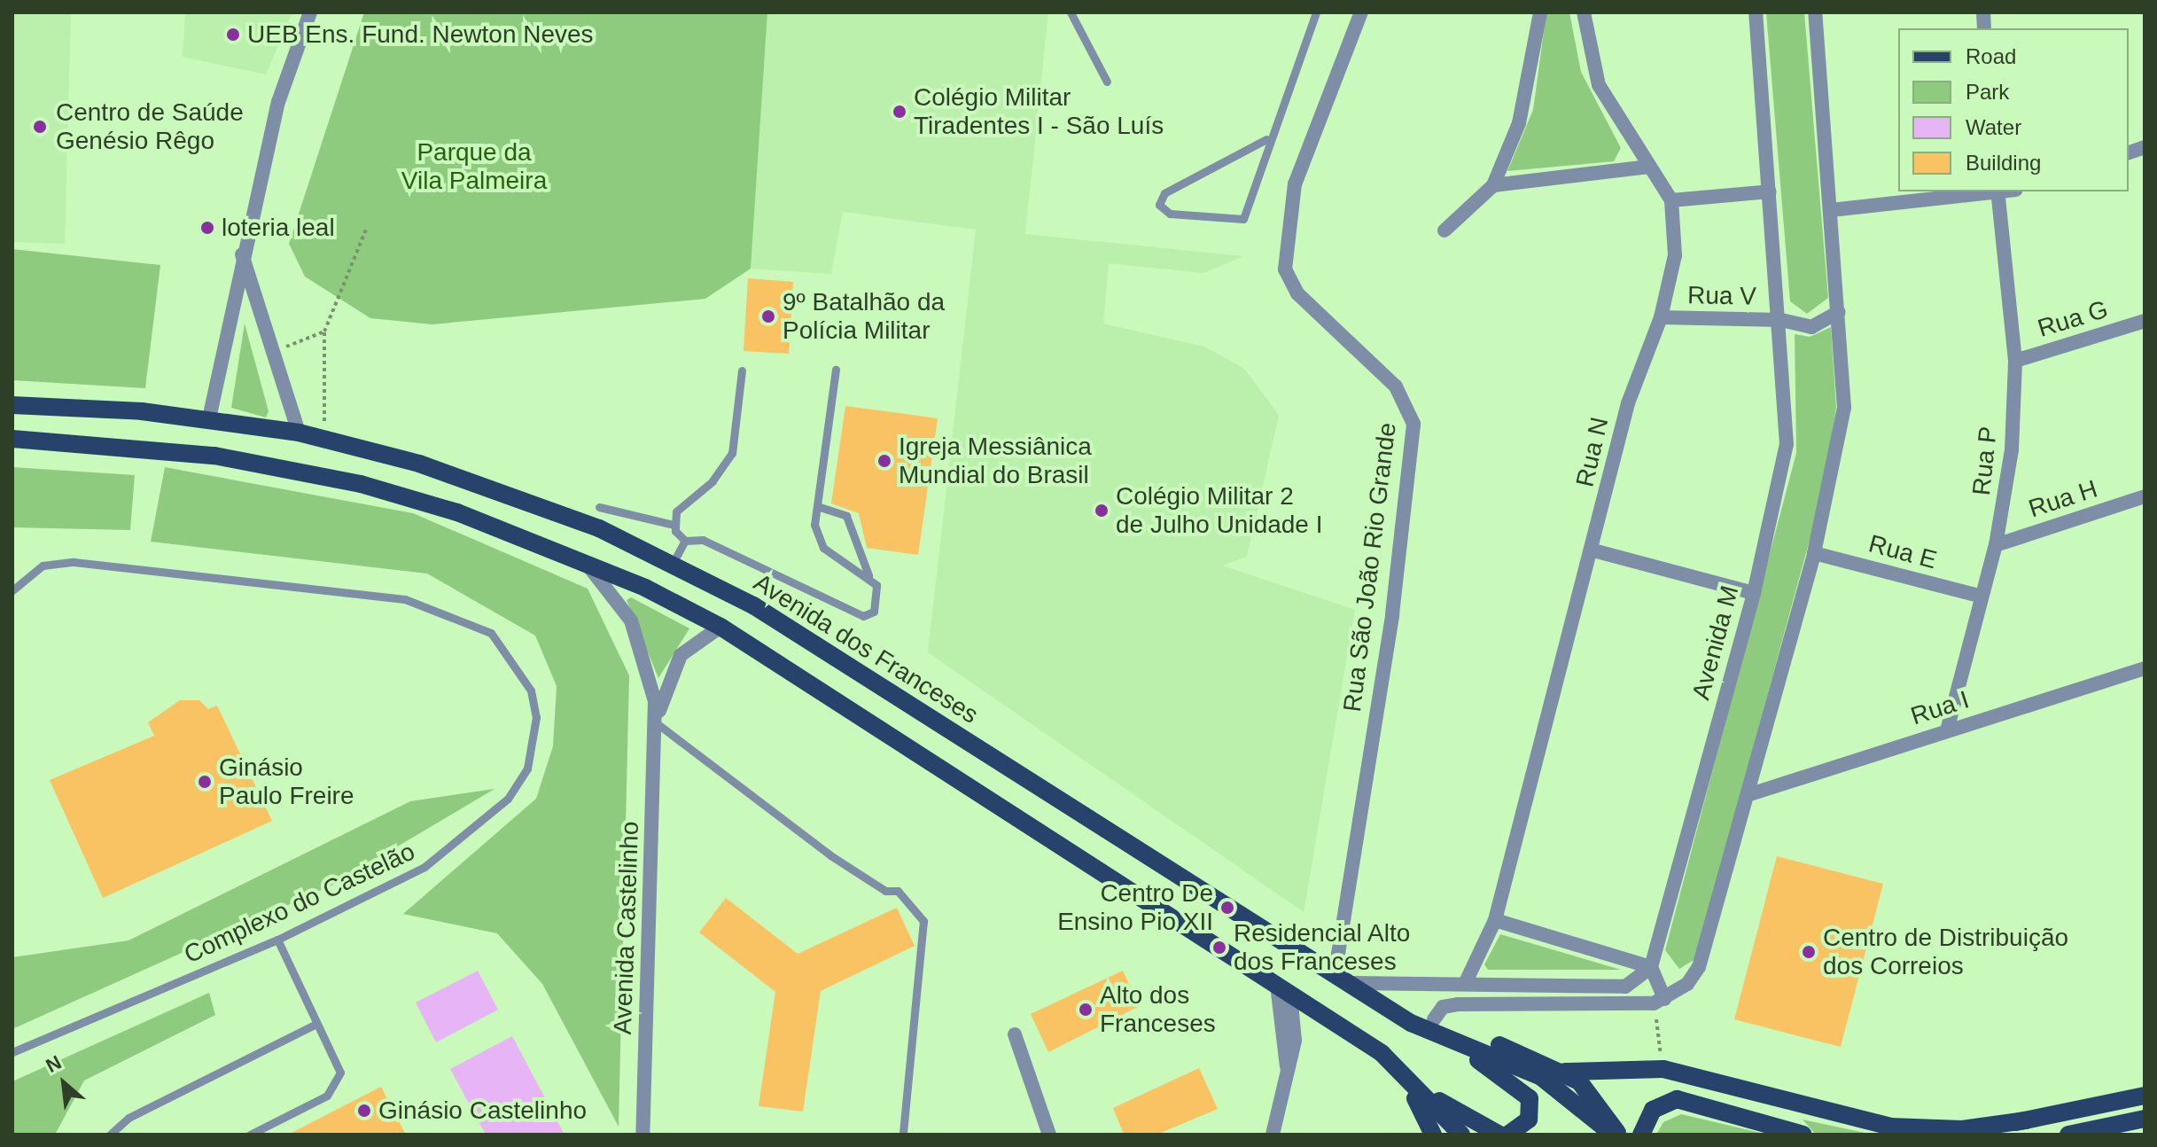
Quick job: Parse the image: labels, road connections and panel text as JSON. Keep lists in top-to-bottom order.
{
  "streets": {
    "main road": ["Avenida dos Franceses"],
    "street": [
      "Rua V",
      "Rua G",
      "Rua N",
      "Rua P",
      "Rua H",
      "Rua E",
      "Rua São João Rio Grande",
      "Avenida M",
      "Rua I",
      "Avenida Castelinho"
    ],
    "lane": ["Complexo do Castelão"]
  },
  "crossings": [
    ["Rua V", "Rua N"],
    ["Rua V", "Avenida M"],
    ["Rua G", "Rua P"],
    ["Rua P", "Rua H"],
    ["Rua P", "Rua E"],
    ["Rua P", "Rua I"],
    ["Rua São João Rio Grande", "Avenida dos Franceses"]
  ],
  "parks": ["Parque da Vila Palmeira"],
  "places": [
    "UEB Ens. Fund. Newton Neves",
    "Colégio Militar Tiradentes I - São Luís",
    "Centro de Saúde Genésio Rêgo",
    "loteria leal",
    "9º Batalhão da Polícia Militar",
    "Igreja Messiânica Mundial do Brasil",
    "Colégio Militar 2 de Julho Unidade I",
    "Ginásio Paulo Freire",
    "Centro De Ensino Pio XII",
    "Residencial Alto dos Franceses",
    "Centro de Distribuição dos Correios",
    "Alto dos Franceses",
    "Ginásio Castelinho"
  ],
  "legend": [
    "Road",
    "Park",
    "Water",
    "Building"
  ],
  "north": "top left"
}
